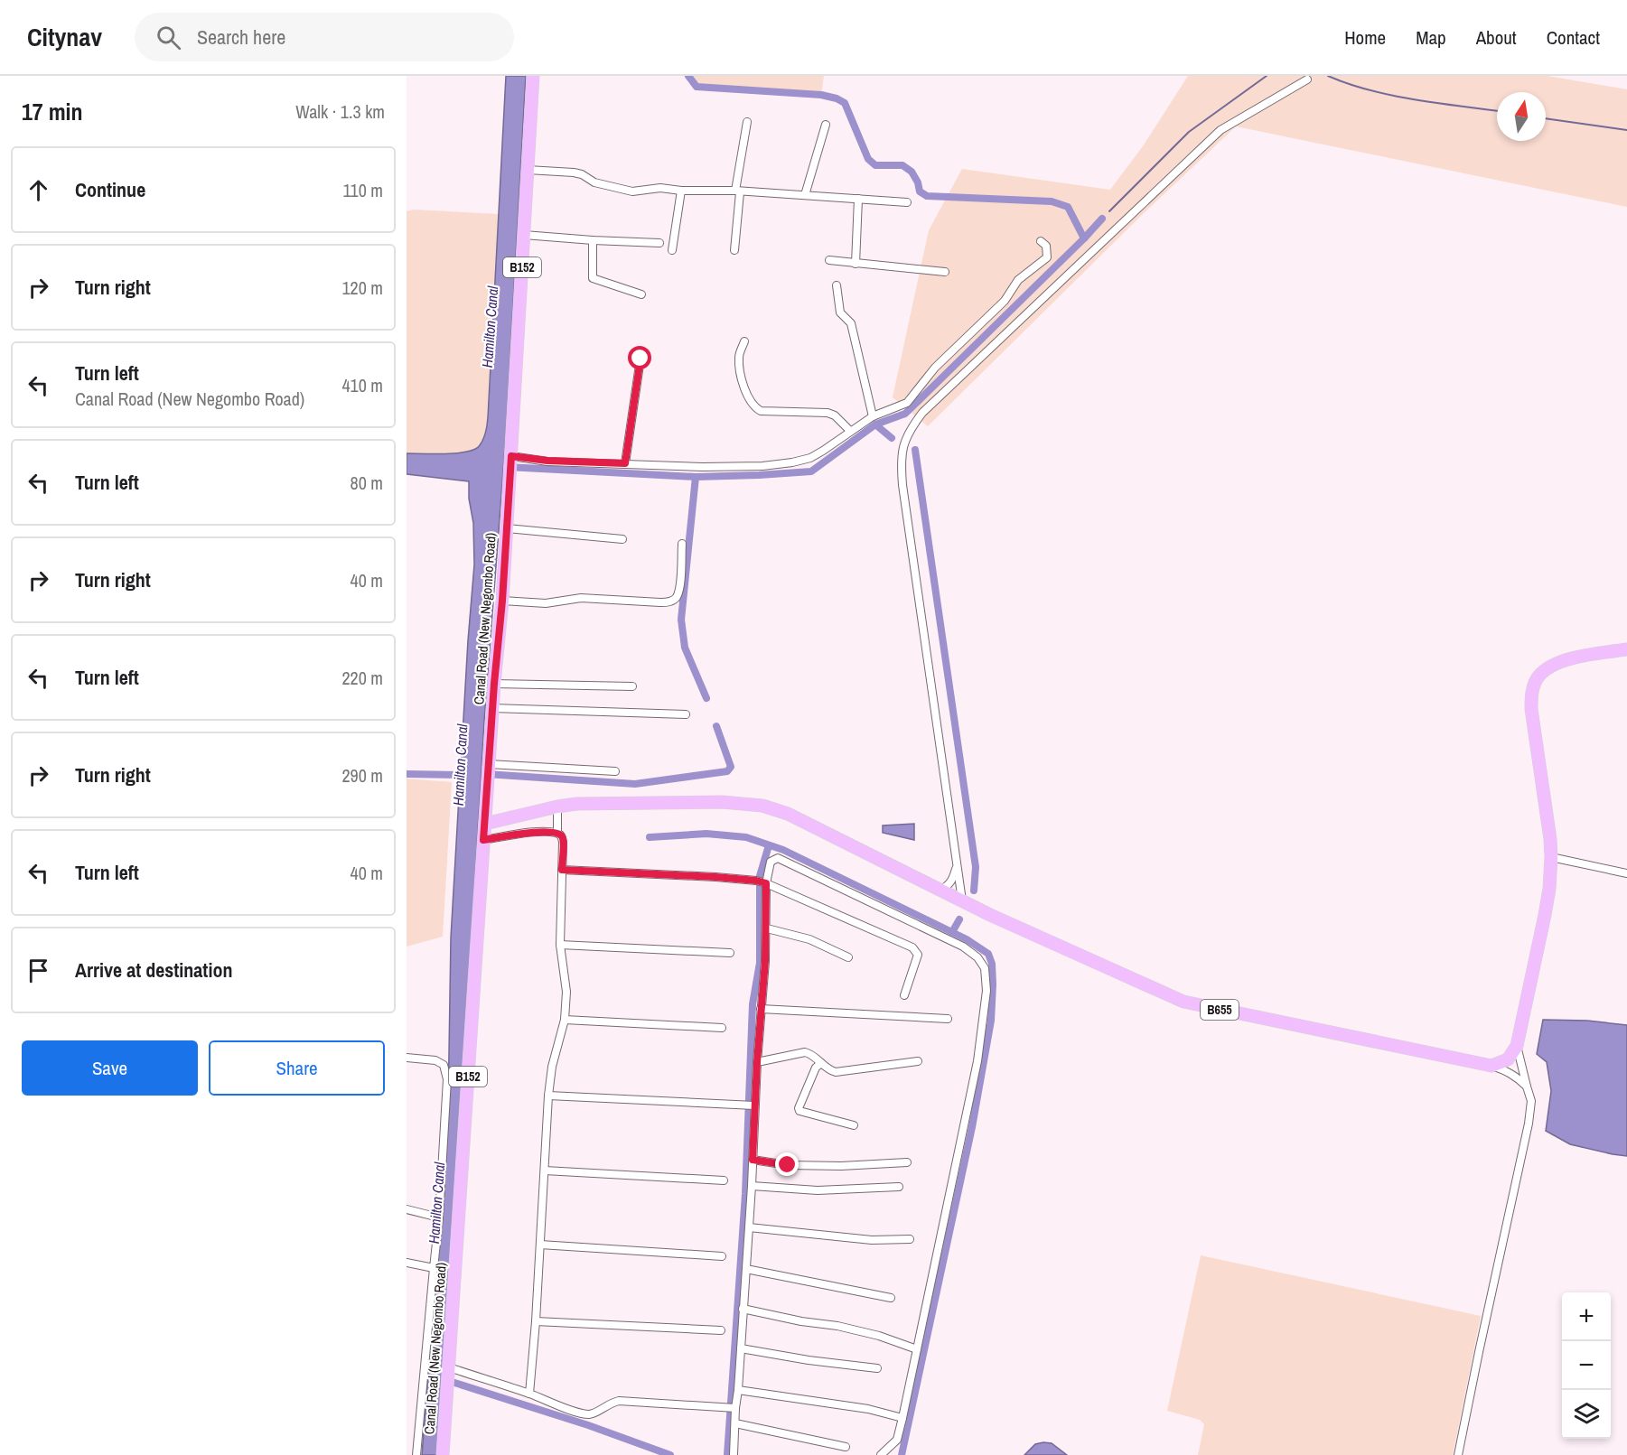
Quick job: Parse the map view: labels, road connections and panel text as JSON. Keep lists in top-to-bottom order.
{
  "streets": {
    "main road": ["B152", "Canal Road (New Negombo Road)", "B655"]
  },
  "crossings": [
    ["Canal Road (New Negombo Road)", "B655"]
  ],
  "water": ["Hamilton Canal"],
  "north": "top",
  "page": {
    "header": "Citynav",
    "search": "Search here",
    "nav": [
      "Home",
      "Map",
      "About",
      "Contact"
    ],
    "heading": ["17 min", "Walk · 1.3 km"],
    "list": [
      ["Continue", "110 m"],
      ["Turn right", "120 m"],
      ["Turn left", "Canal Road (New Negombo Road)", "410 m"],
      ["Turn left", "80 m"],
      ["Turn right", "40 m"],
      ["Turn left", "220 m"],
      ["Turn right", "290 m"],
      ["Turn left", "40 m"],
      "Arrive at destination"
    ],
    "buttons": ["Save", "Share"],
    "map_buttons": ["+", "−"]
  }
}
